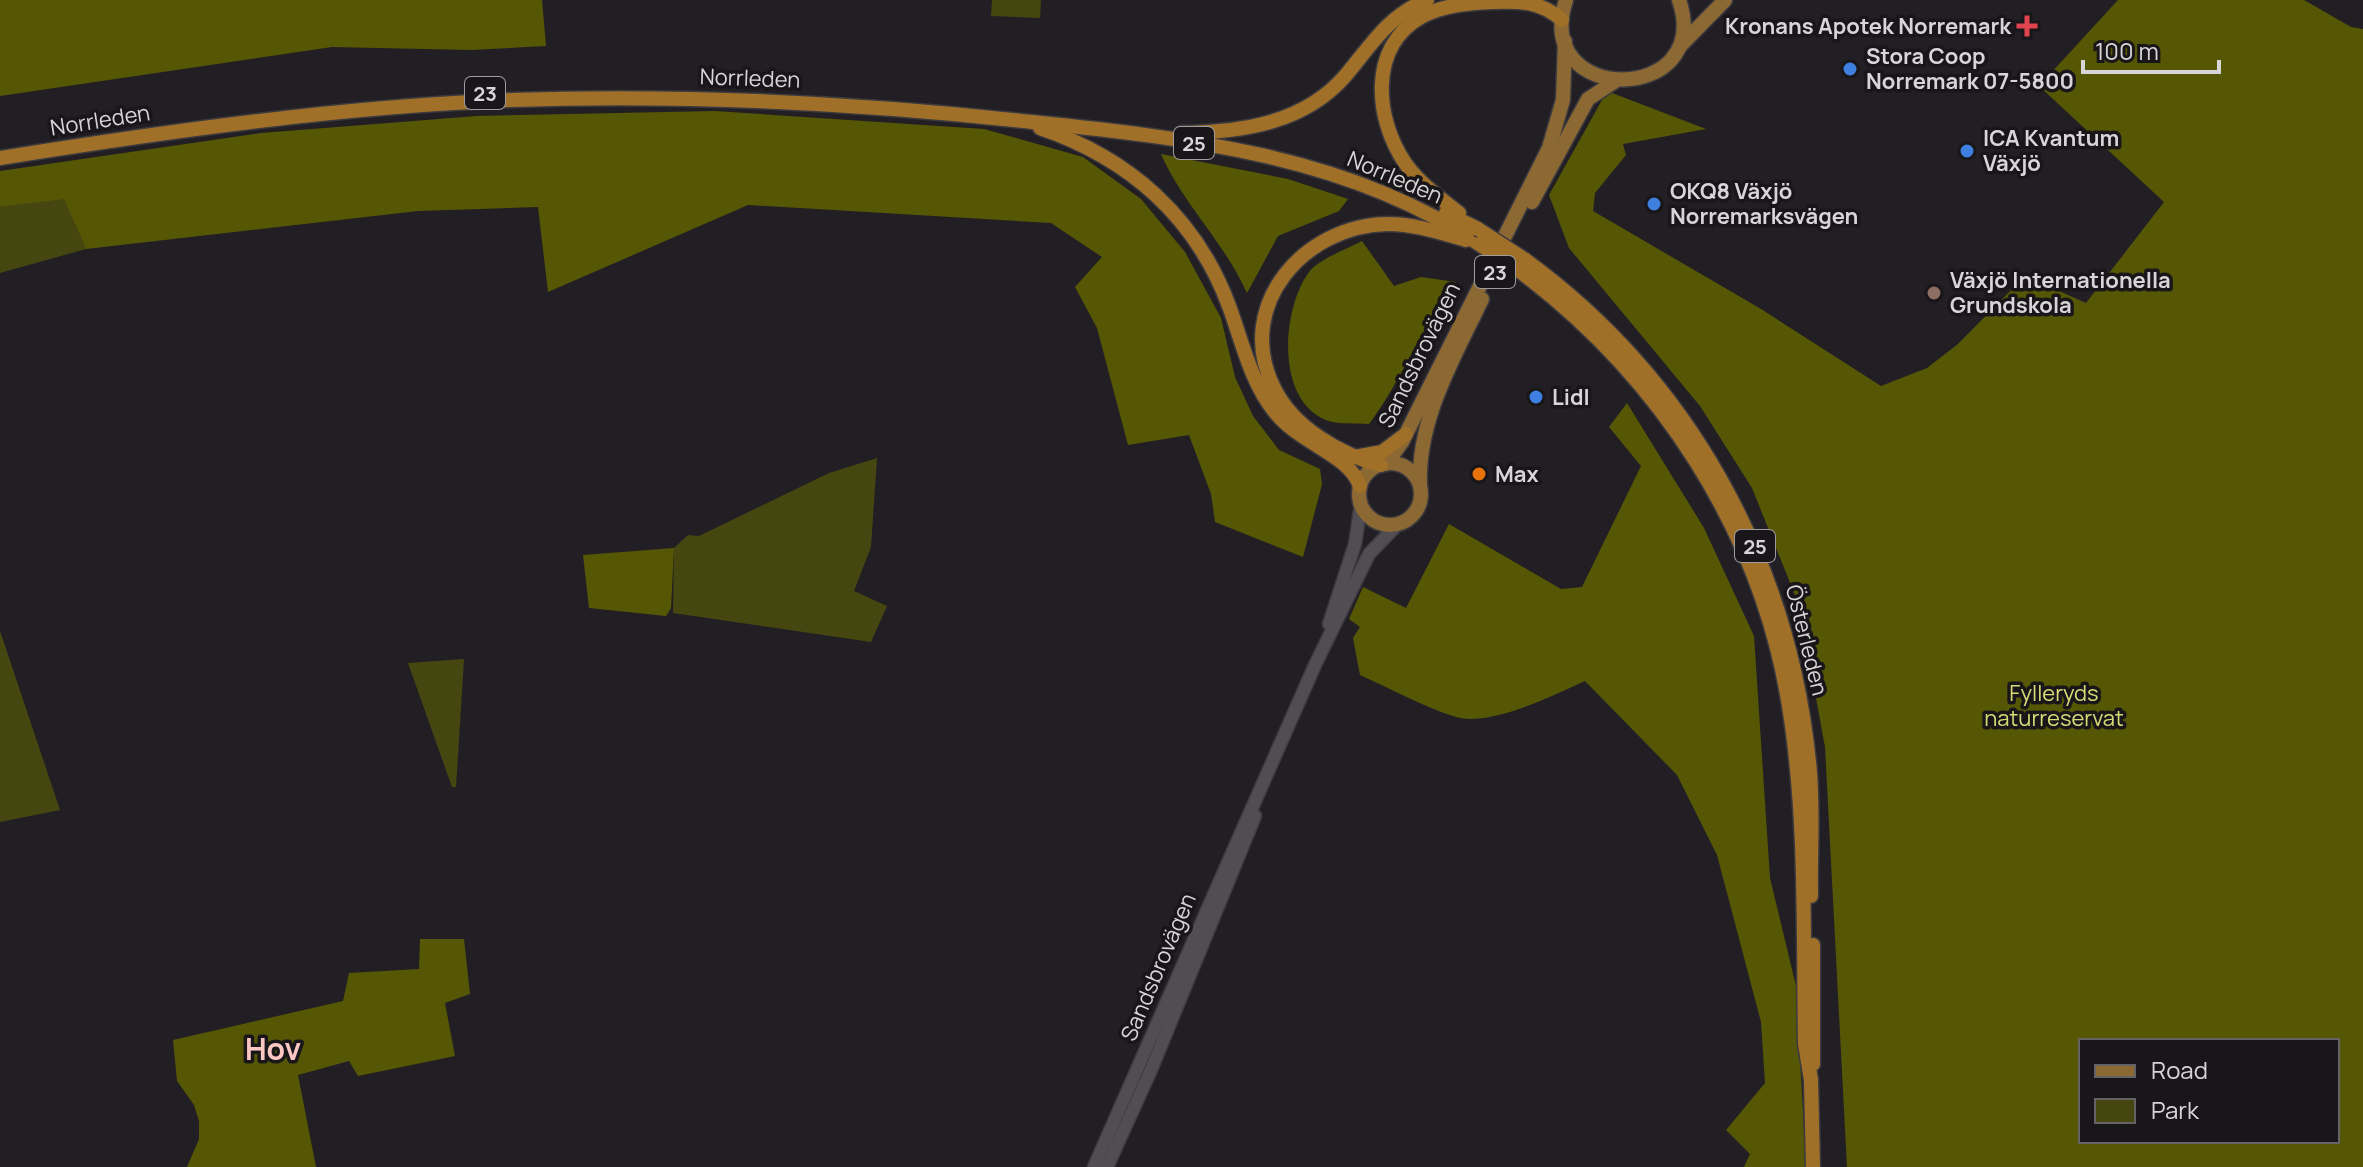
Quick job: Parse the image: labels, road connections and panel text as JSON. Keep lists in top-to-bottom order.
{
  "streets": {
    "highway": [
      "Norrleden",
      "23",
      "25",
      "Österleden"
    ],
    "main road": ["Sandsbrovägen"]
  },
  "crossings": [
    ["Norrleden", "23"],
    ["Norrleden", "Österleden"],
    ["23", "Sandsbrovägen"]
  ],
  "districts": ["Hov"],
  "parks": ["Fylleryds naturreservat"],
  "places": {
    "health": ["Kronans Apotek Norremark"],
    "other": [
      "Stora Coop Norremark 07-5800",
      "ICA Kvantum Växjö",
      "OKQ8 Växjö Norremarksvägen",
      "Växjö Internationella Grundskola",
      "Lidl",
      "Max"
    ]
  },
  "legend": ["Road", "Park"],
  "scale_bar": "100 m"
}
